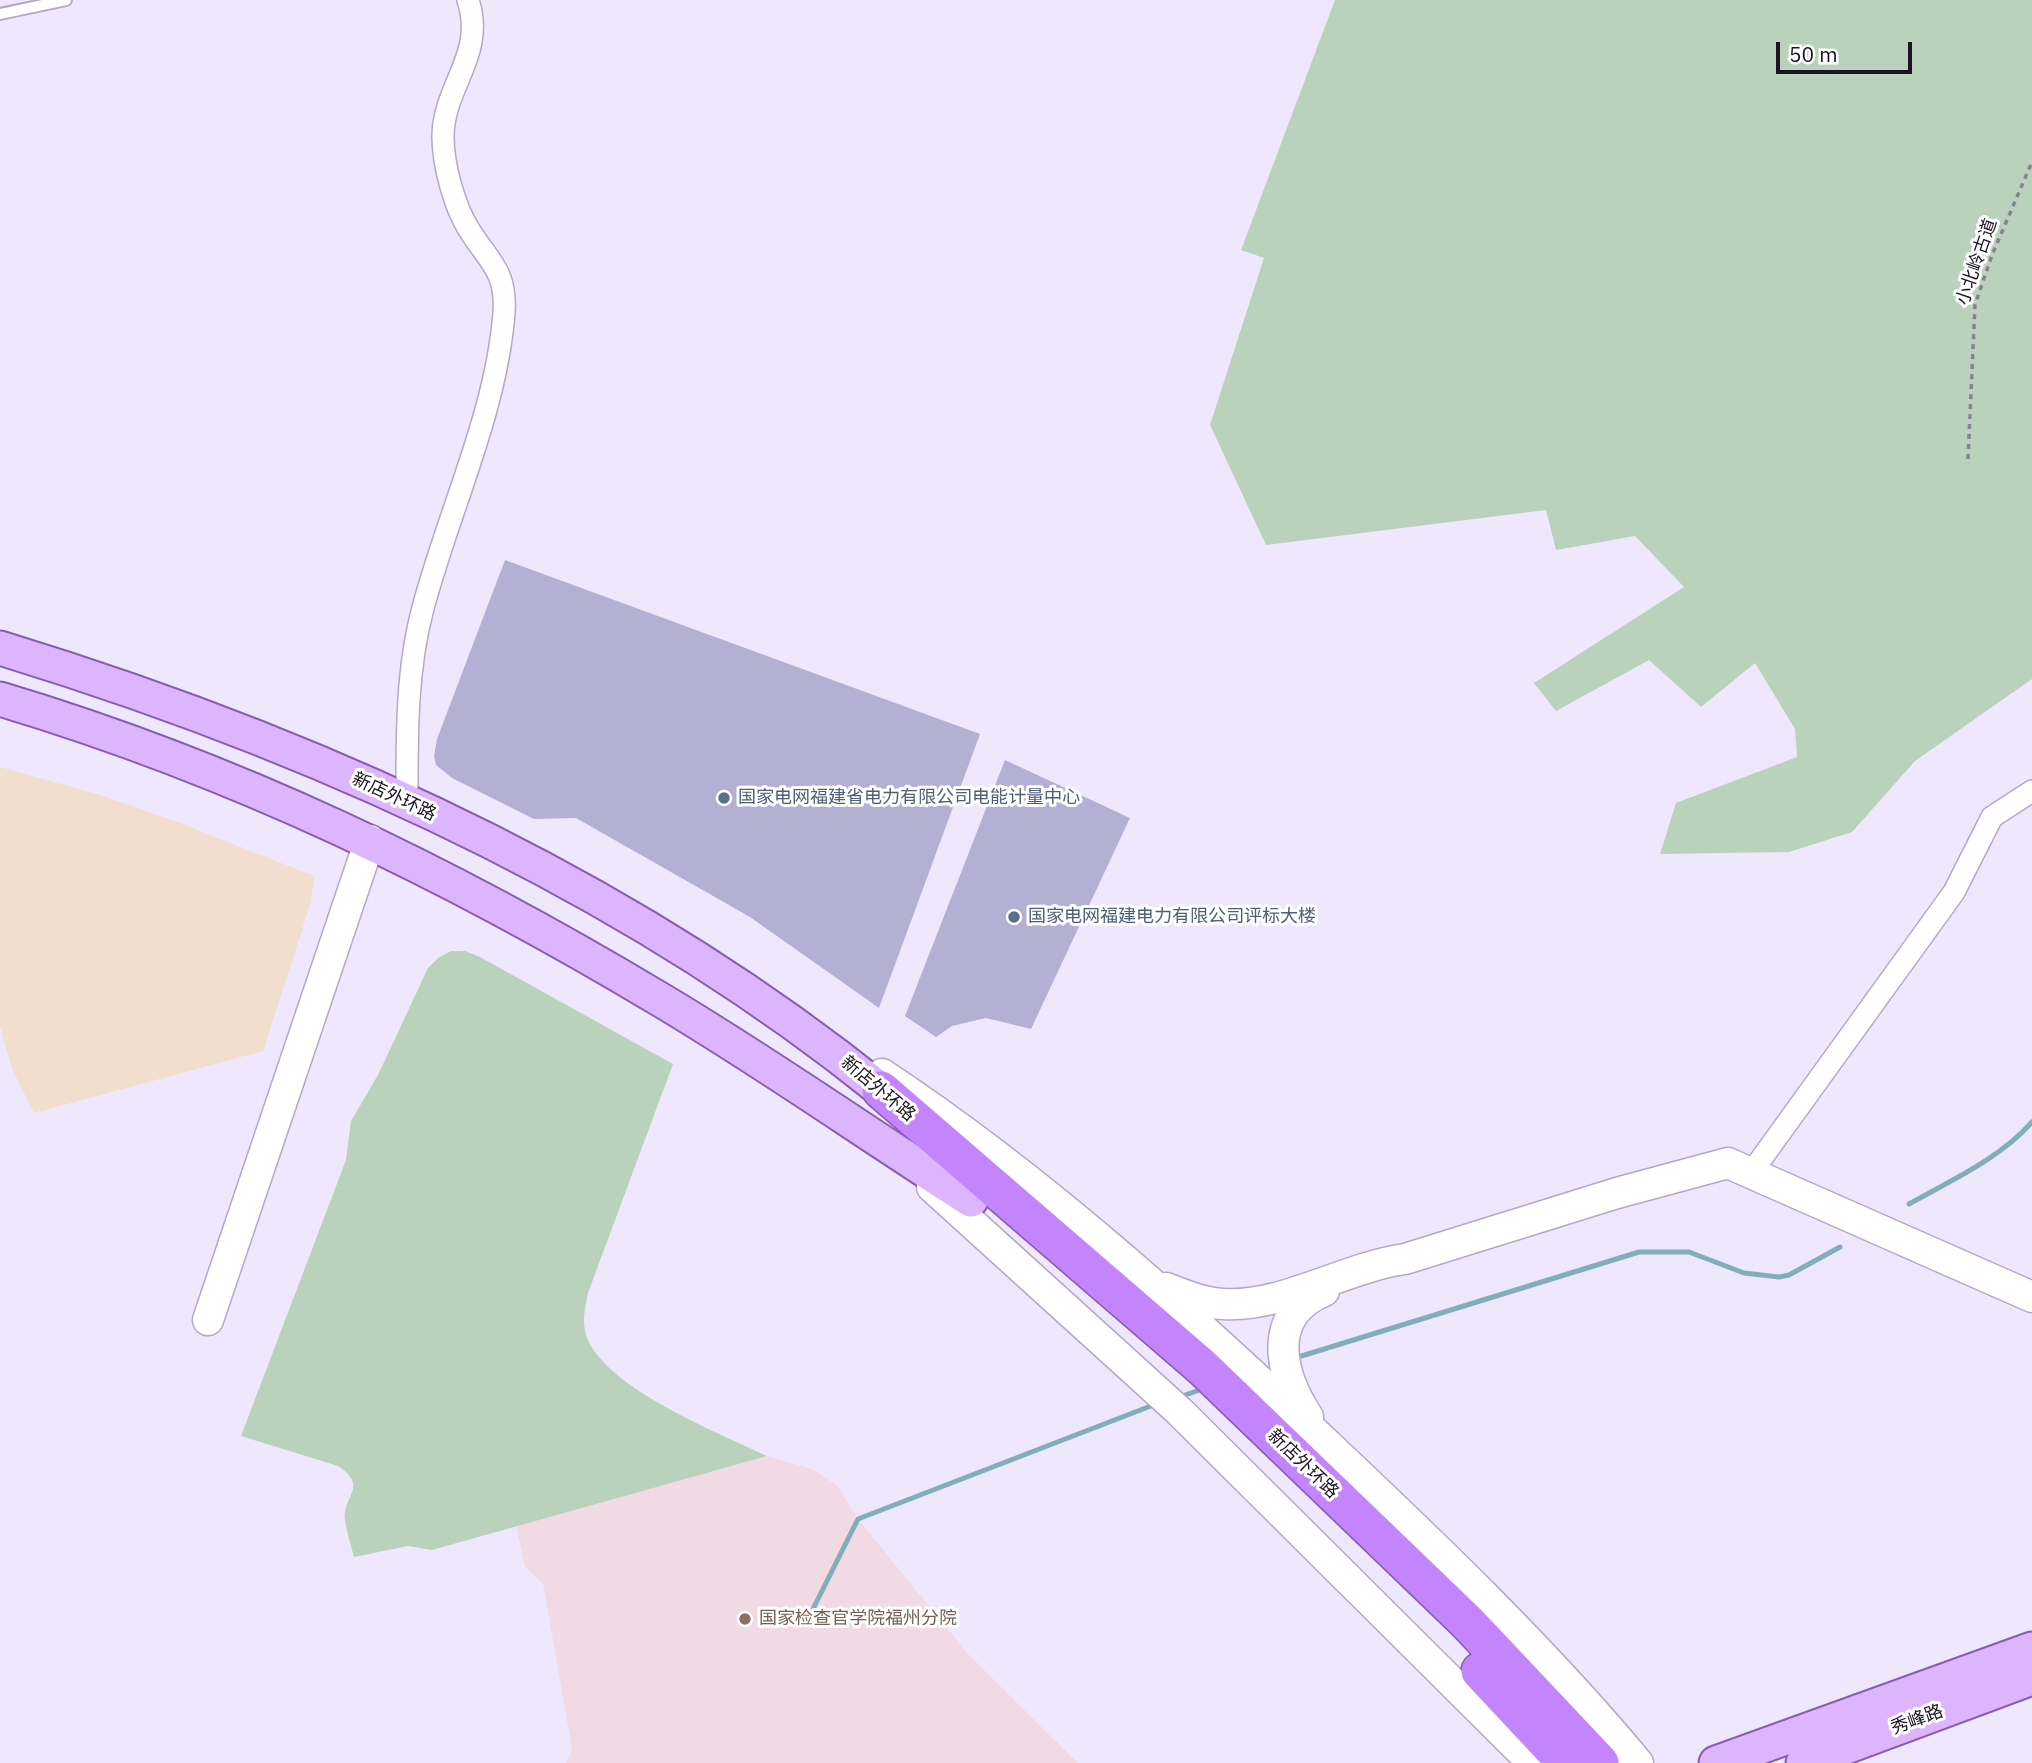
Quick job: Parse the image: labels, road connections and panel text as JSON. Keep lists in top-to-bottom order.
{
  "streets": {
    "highway": ["新店外环路"],
    "main road": ["秀峰路"],
    "path": ["小北岭古道"]
  },
  "places": ["国家电网福建省电力有限公司电能计量中心", "国家电网福建电力有限公司评标大楼", "国家检查官学院福州分院"],
  "scale_bar": "50 m"
}
